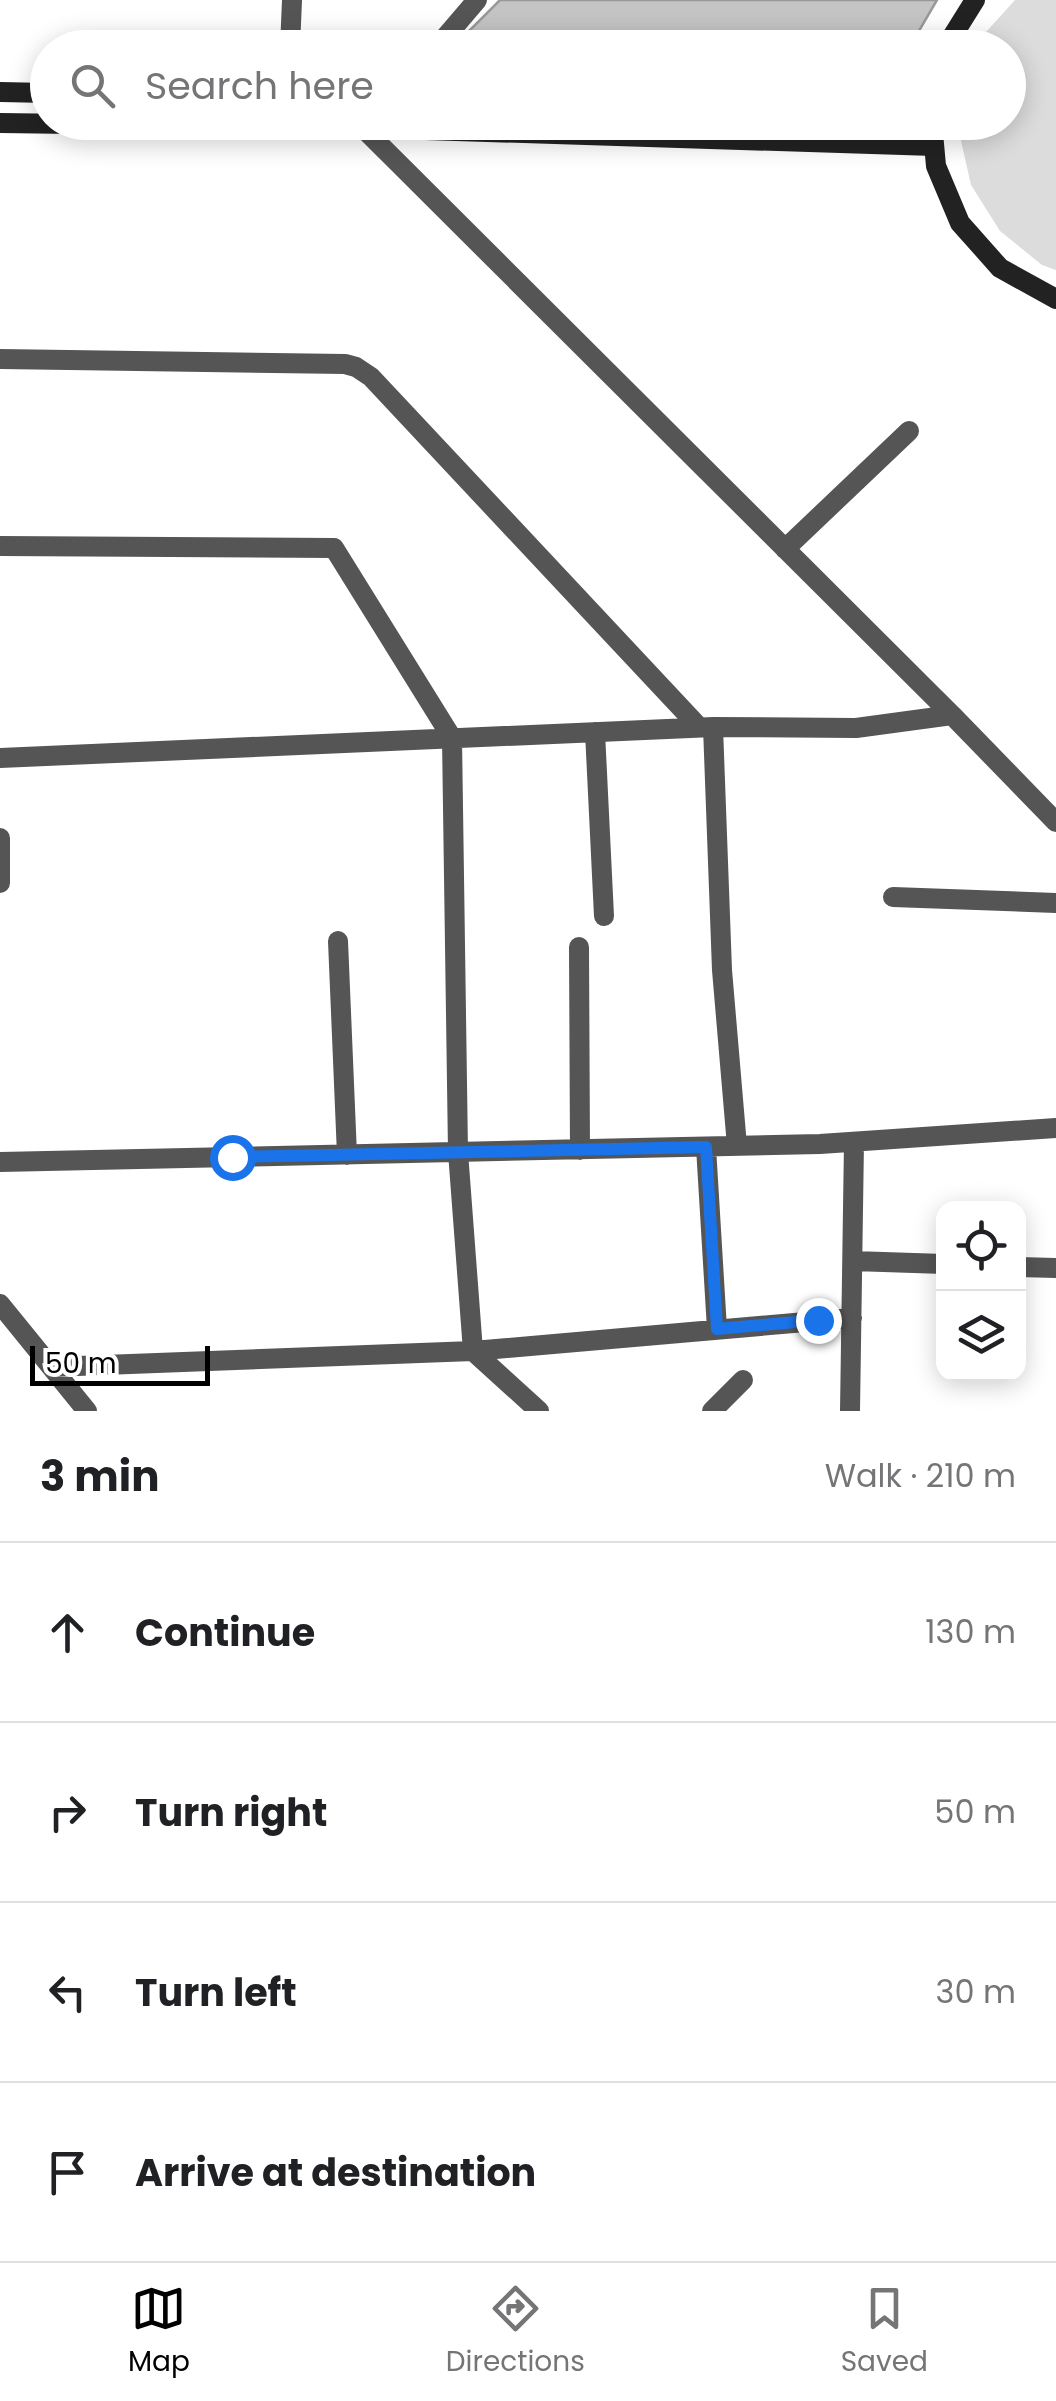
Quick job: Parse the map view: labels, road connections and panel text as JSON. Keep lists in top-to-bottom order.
{
  "scale_bar": "50 m",
  "page": {
    "search": "Search here",
    "scale": "50 m",
    "heading": ["3 min", "Walk · 210 m"],
    "list": [
      ["Continue", "130 m"],
      ["Turn right", "50 m"],
      ["Turn left", "30 m"],
      "Arrive at destination"
    ],
    "nav": ["Map", "Directions", "Saved"]
  }
}
